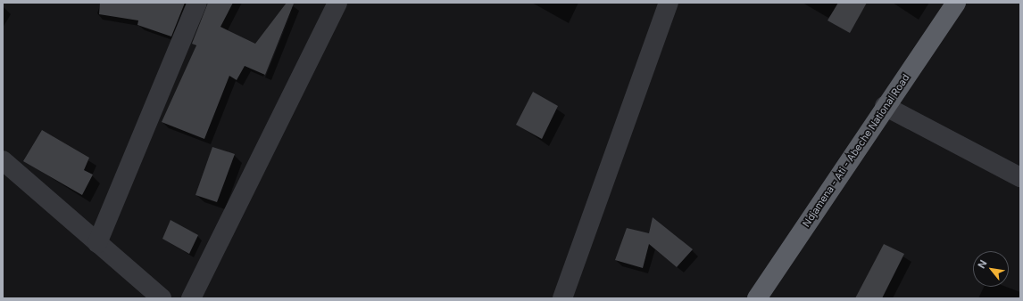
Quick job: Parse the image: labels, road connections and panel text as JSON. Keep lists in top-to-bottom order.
{
  "streets": {
    "highway": ["Ndjamena - Ati - Abeche National Road"]
  },
  "north": "top left"
}
